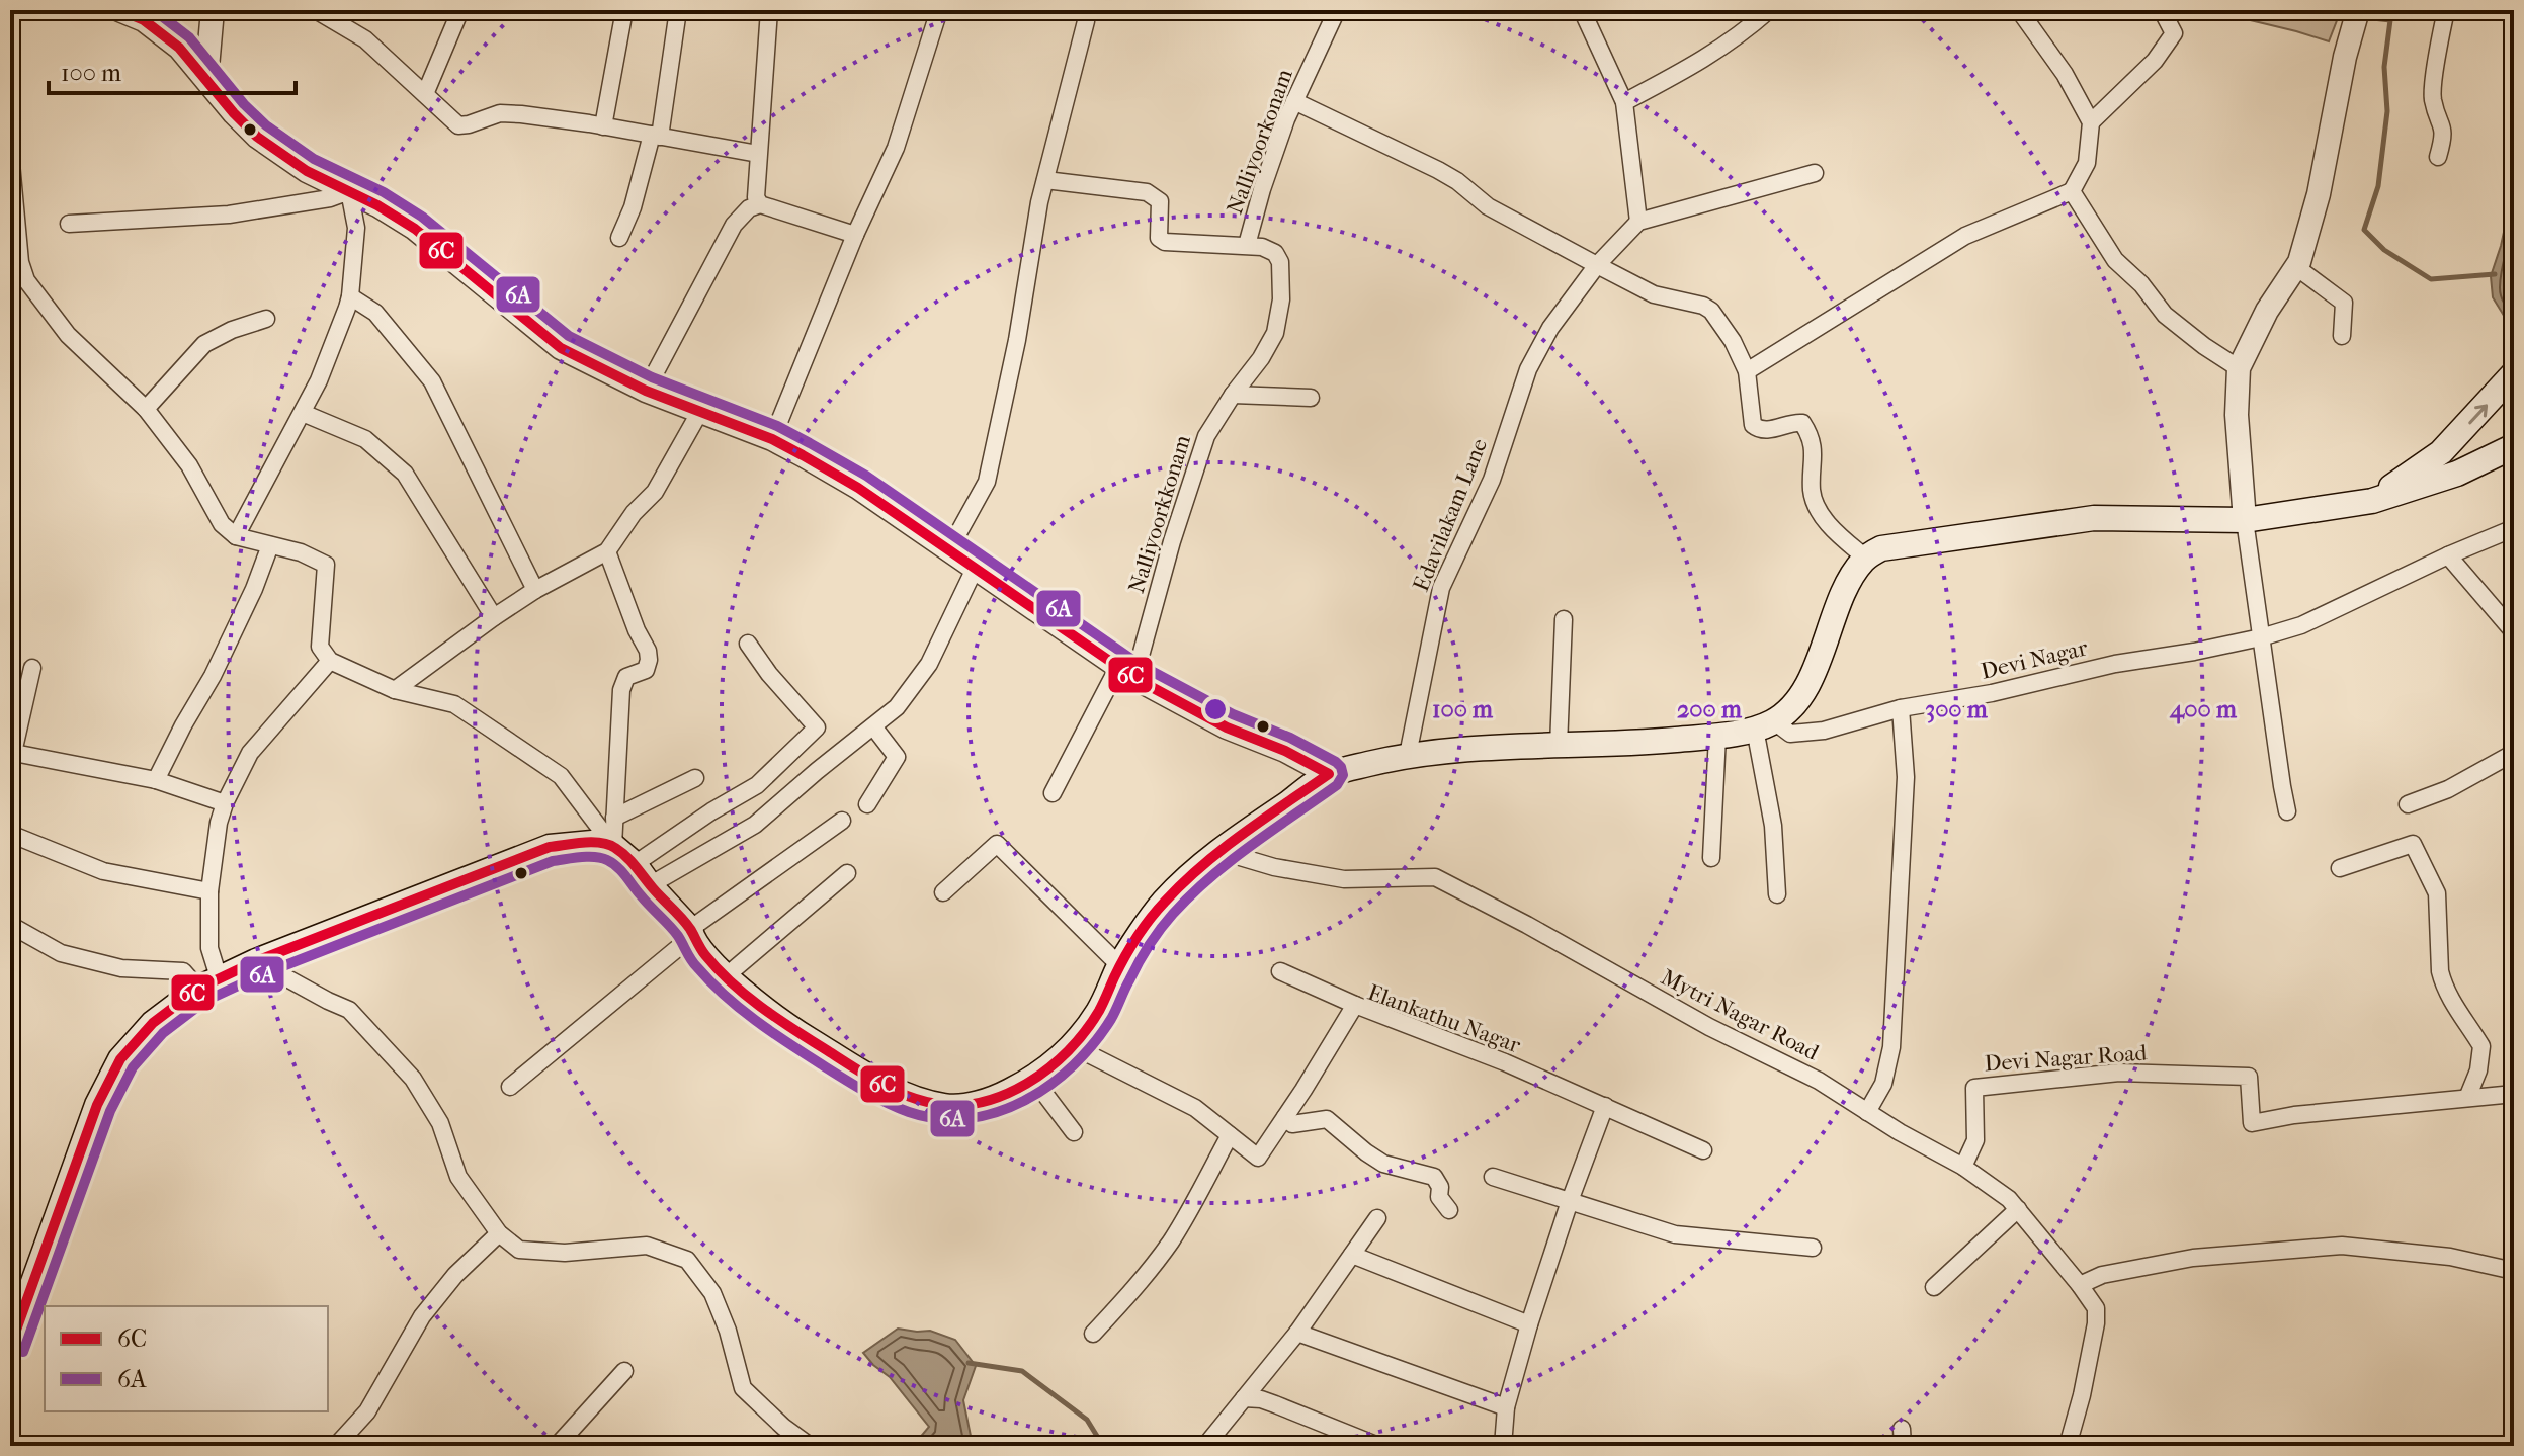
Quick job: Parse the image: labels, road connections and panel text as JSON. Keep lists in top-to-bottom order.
{
  "streets": {
    "street": [
      "Nalliyoorkonam",
      "Nalliyoorkkonam",
      "Edavilakam Lane",
      "Devi Nagar",
      "Mytri Nagar Road",
      "Elankathu Nagar",
      "Devi Nagar Road"
    ]
  },
  "crossings": [
    ["Nalliyoorkonam", "Nalliyoorkkonam"],
    ["Mytri Nagar Road", "Devi Nagar Road"]
  ],
  "lines": ["transit line 6C", "transit line 6A"],
  "legend": ["6C", "6A"],
  "scale_bar": "100 m",
  "rings": [
    "100 m",
    "200 m",
    "300 m",
    "400 m"
  ]
}
